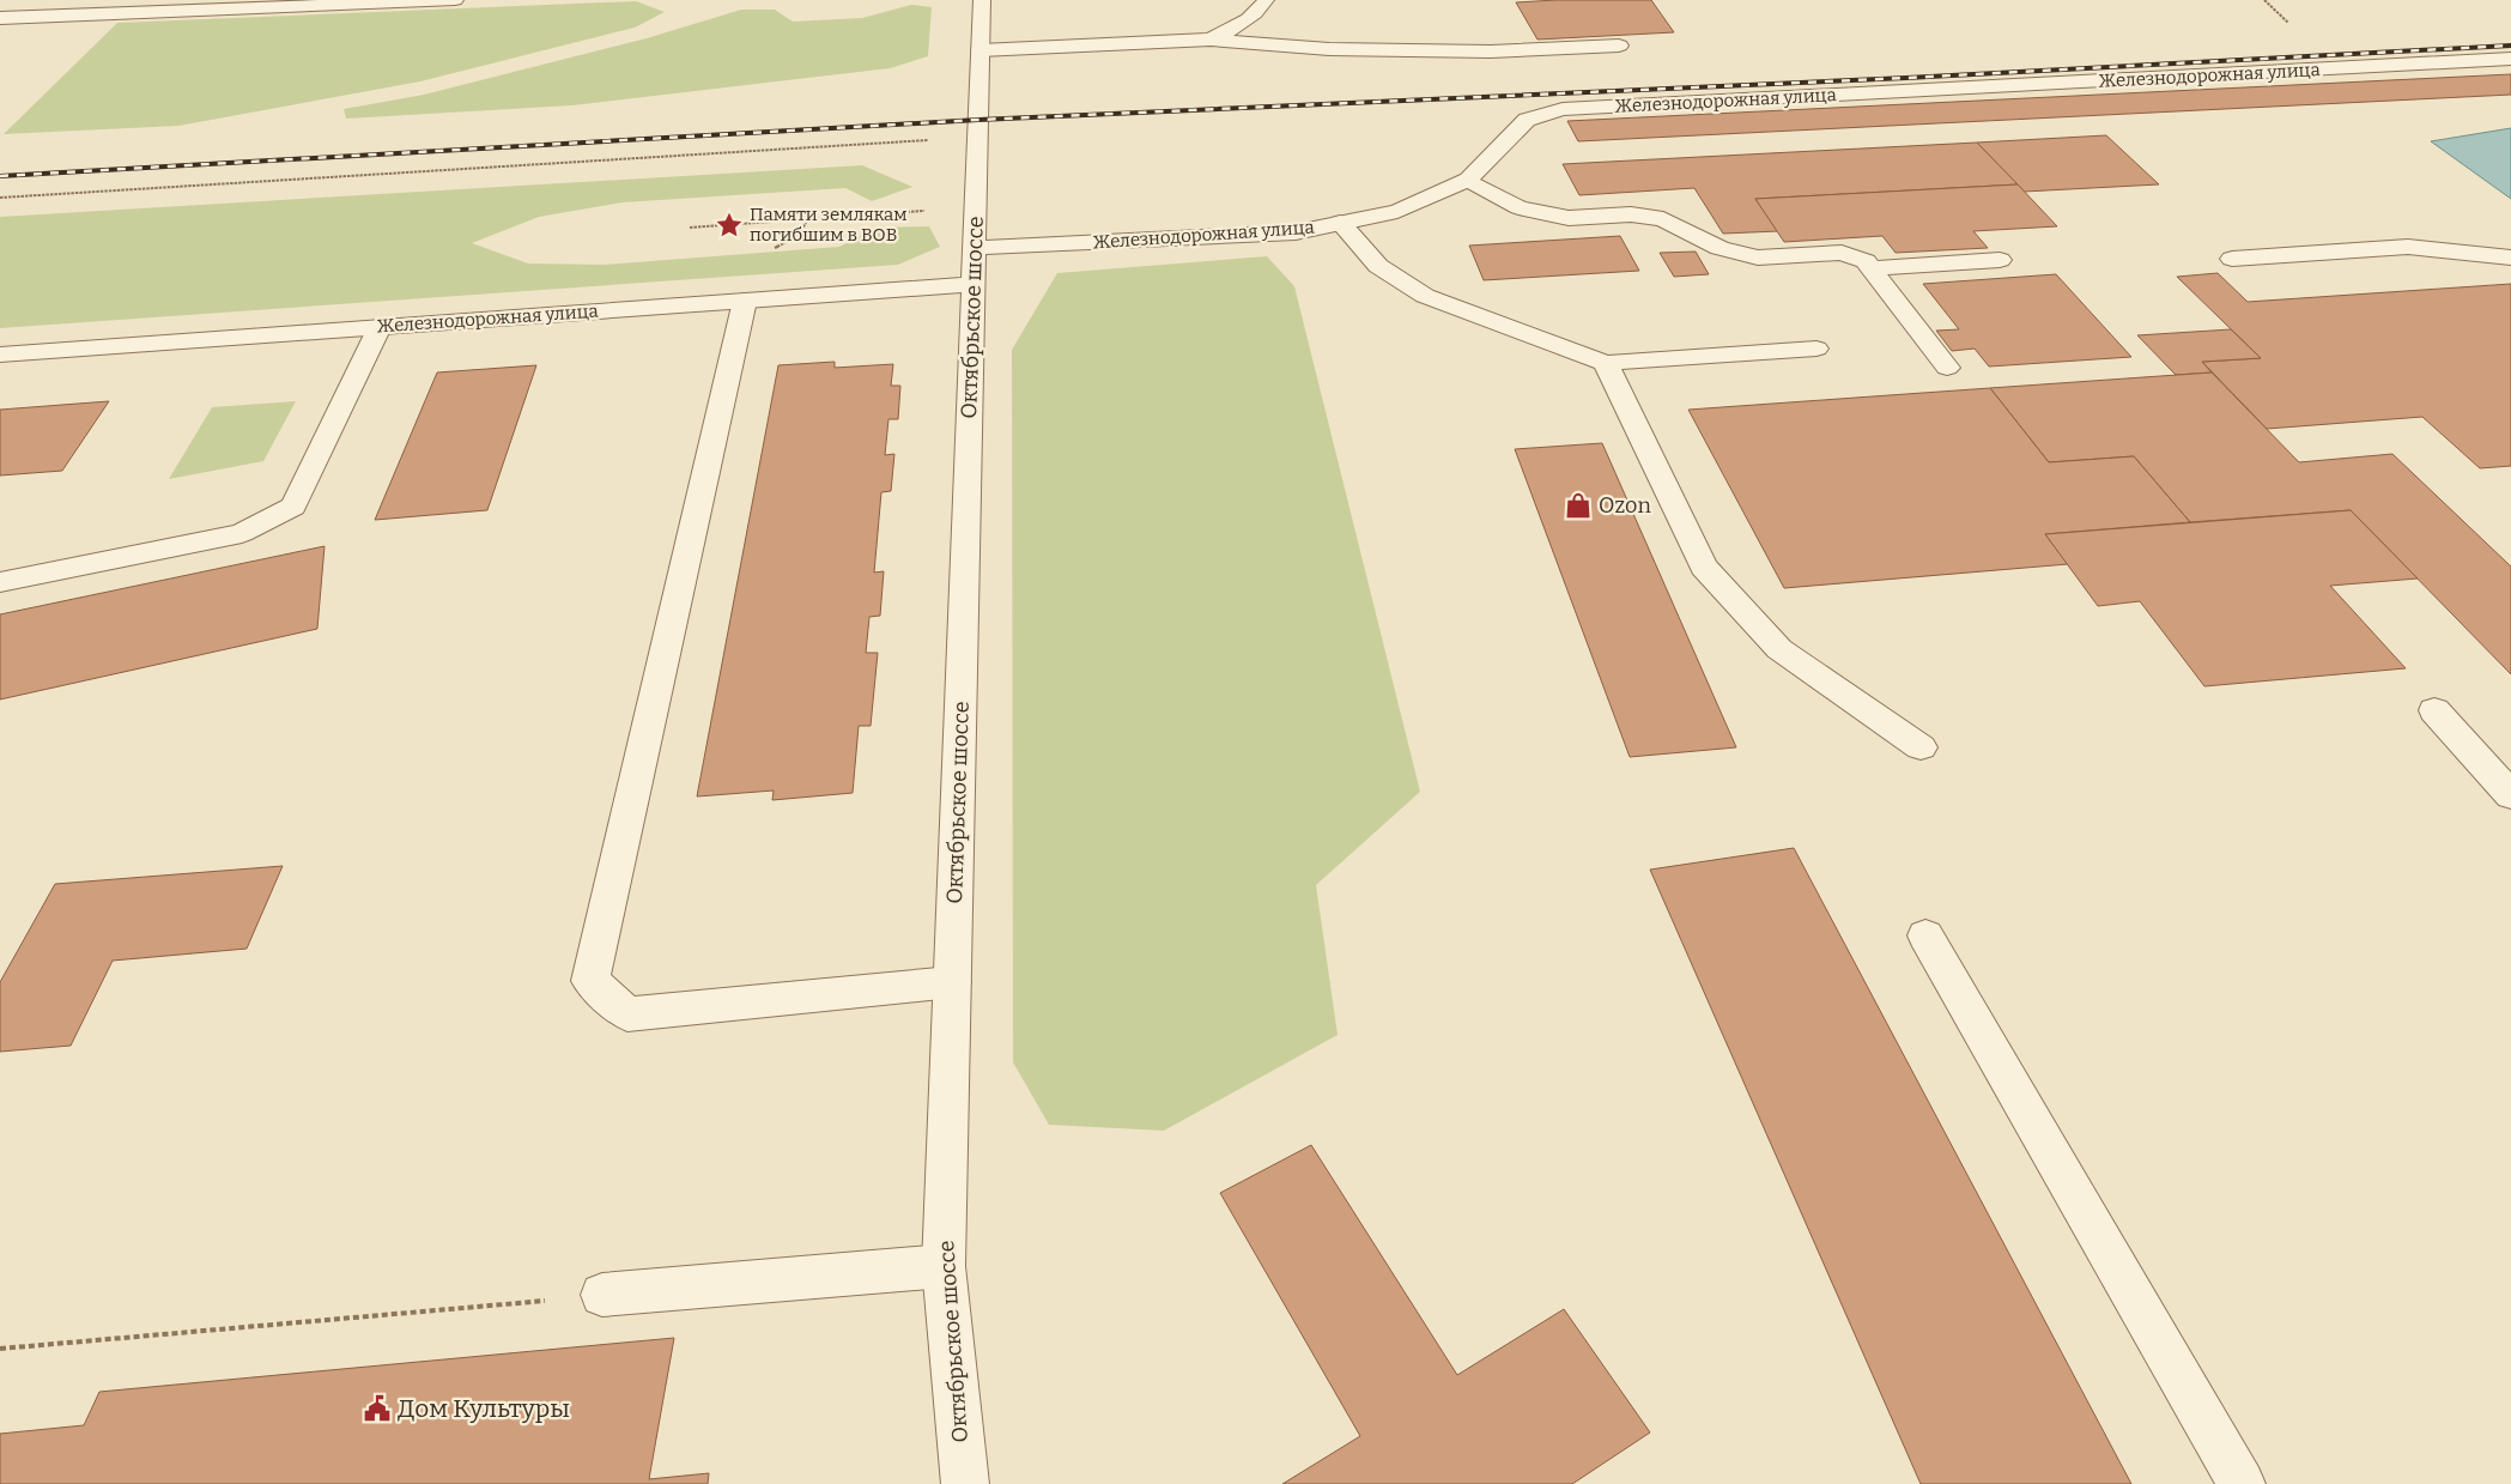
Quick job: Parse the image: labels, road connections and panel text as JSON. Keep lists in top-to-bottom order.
{
  "streets": {
    "street": ["Железнодорожная улица", "Октябрьское шоссе"]
  },
  "crossings": [
    ["Железнодорожная улица", "Октябрьское шоссе"]
  ],
  "places": {
    "place": ["Памяти землякам погибшим в ВОВ"],
    "shop": ["Ozon"],
    "public building": ["Дом Культуры"]
  }
}
